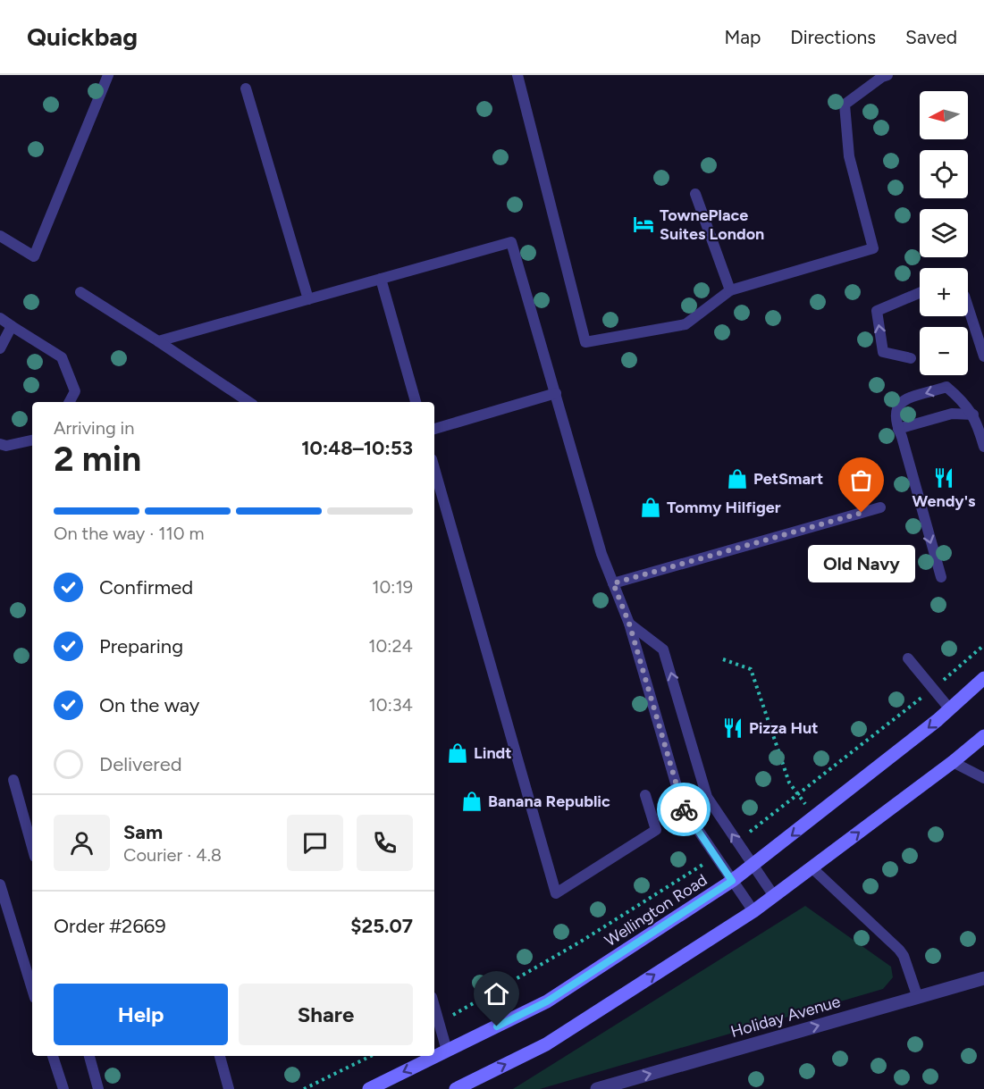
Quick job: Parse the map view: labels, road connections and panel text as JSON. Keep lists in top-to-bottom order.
{
  "streets": {
    "main road": ["Wellington Road"],
    "street": ["Holiday Avenue"]
  },
  "one_way": ["Holiday Avenue"],
  "places": {
    "hotel": ["TownePlace Suites London"],
    "restaurant": ["Wendy's", "Pizza Hut"],
    "shop": [
      "PetSmart",
      "Tommy Hilfiger",
      "Lindt",
      "Banana Republic"
    ],
    "other": ["Old Navy"]
  },
  "north": "left",
  "page": {
    "header": "Quickbag",
    "nav": ["Map", "Directions", "Saved"],
    "map_buttons": ["+", "−"],
    "heading": ["2 min", "Arriving in", "10:48–10:53"],
    "panel": [
      "Sam",
      "Courier · 4.8",
      "Order #2669",
      "$25.07"
    ],
    "bar": "On the way · 110 m",
    "bubble": "Old Navy",
    "list": [
      ["Confirmed", "10:19"],
      ["Preparing", "10:24"],
      ["On the way", "10:34"],
      "Delivered"
    ],
    "buttons": ["Help", "Share"]
  }
}
